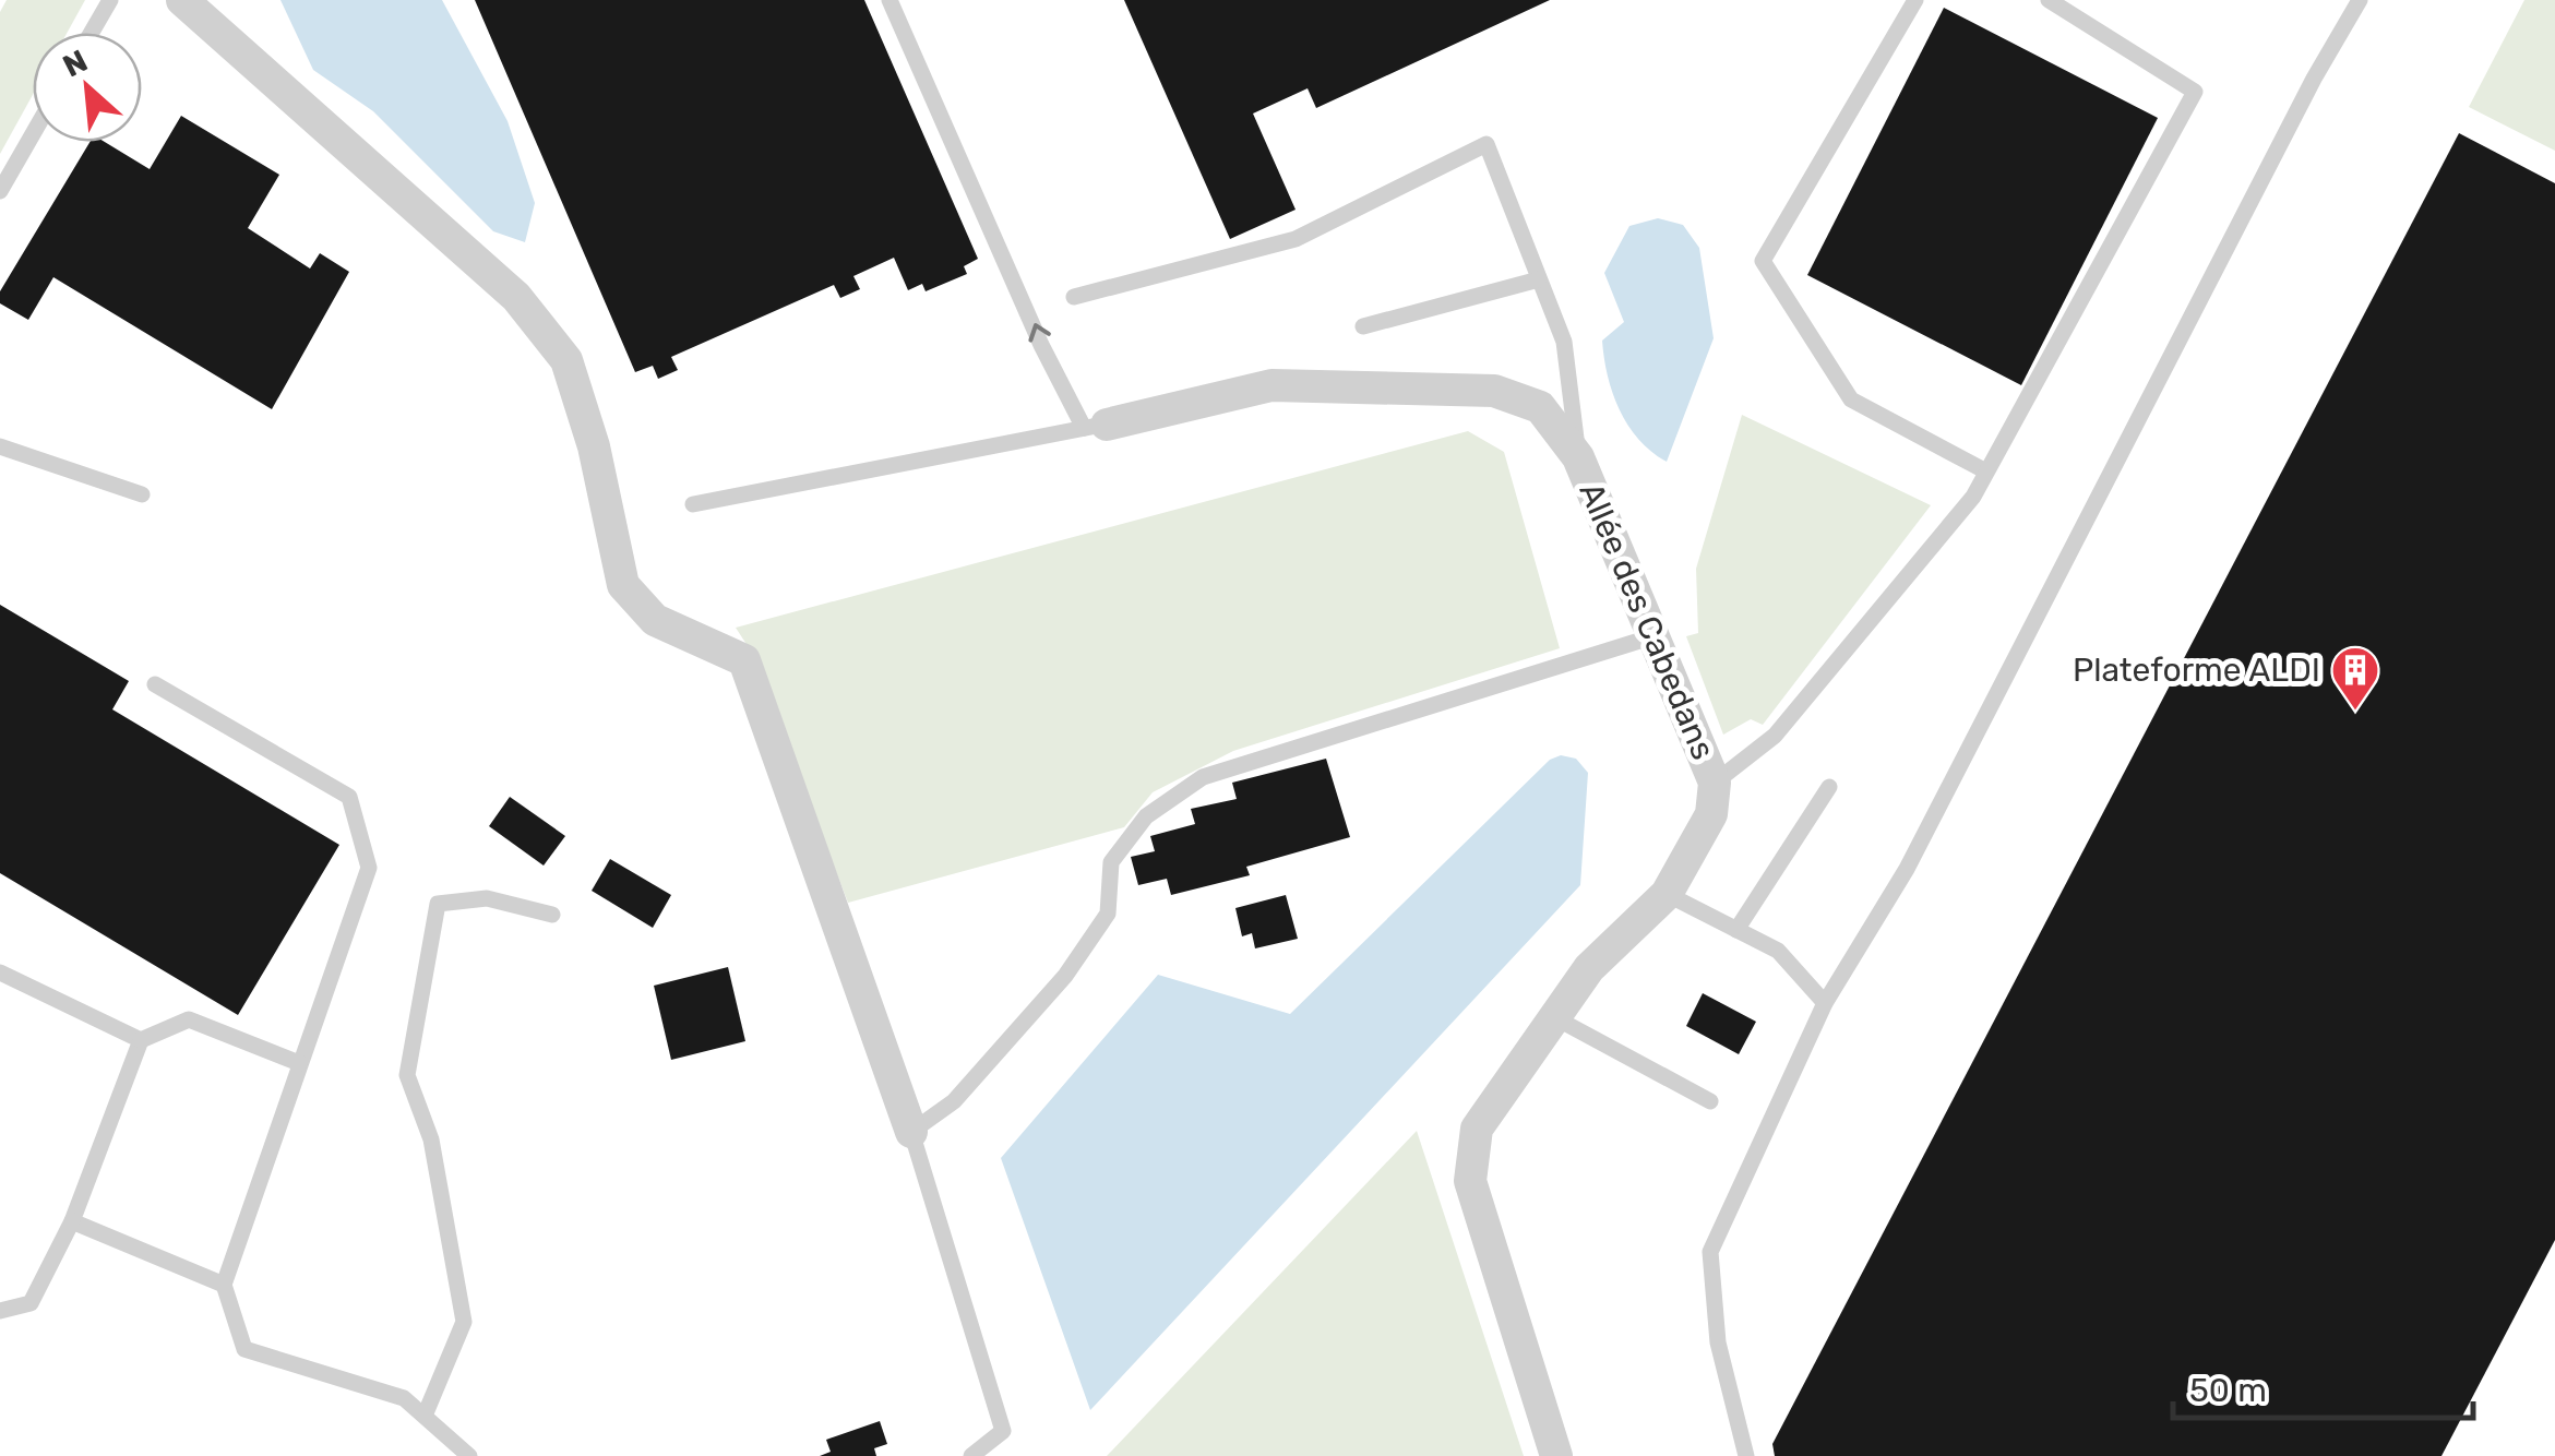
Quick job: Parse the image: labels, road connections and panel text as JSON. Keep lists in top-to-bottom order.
{
  "streets": {
    "street": ["Allée des Cabedans"]
  },
  "places": {
    "building": ["Plateforme ALDI"]
  },
  "scale_bar": "50 m",
  "north": "top left"
}
